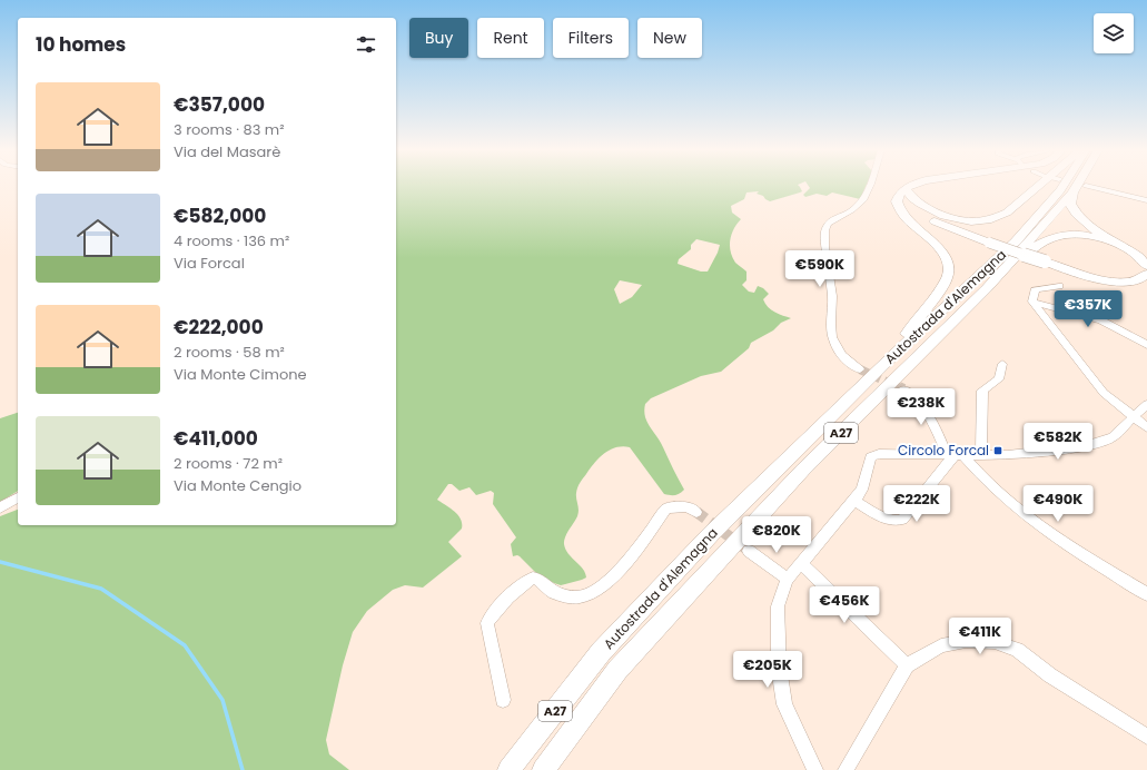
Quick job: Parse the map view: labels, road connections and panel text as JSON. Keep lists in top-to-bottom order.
{
  "streets": {
    "highway": ["Autostrada d'Alemagna", "A27"]
  },
  "crossings": [
    ["Autostrada d'Alemagna", "A27"]
  ],
  "places": {
    "transit": ["Circolo Forcal"]
  },
  "page": {
    "chip": [
      "Buy",
      "Rent",
      "Filters",
      "New"
    ],
    "heading": "10 homes",
    "list": [
      {
        "name": "€357,000",
        "note": "3 rooms · 83 m² · Via del Masarè"
      },
      {
        "name": "€582,000",
        "note": "4 rooms · 136 m² · Via Forcal"
      },
      {
        "name": "€222,000",
        "note": "2 rooms · 58 m² · Via Monte Cimone"
      },
      {
        "name": "€411,000",
        "note": "2 rooms · 72 m² · Via Monte Cengio"
      }
    ],
    "price": [
      "€590K",
      "€357K",
      "€238K",
      "€582K",
      "€222K",
      "€490K",
      "€820K",
      "€456K",
      "€411K",
      "€205K"
    ]
  }
}
